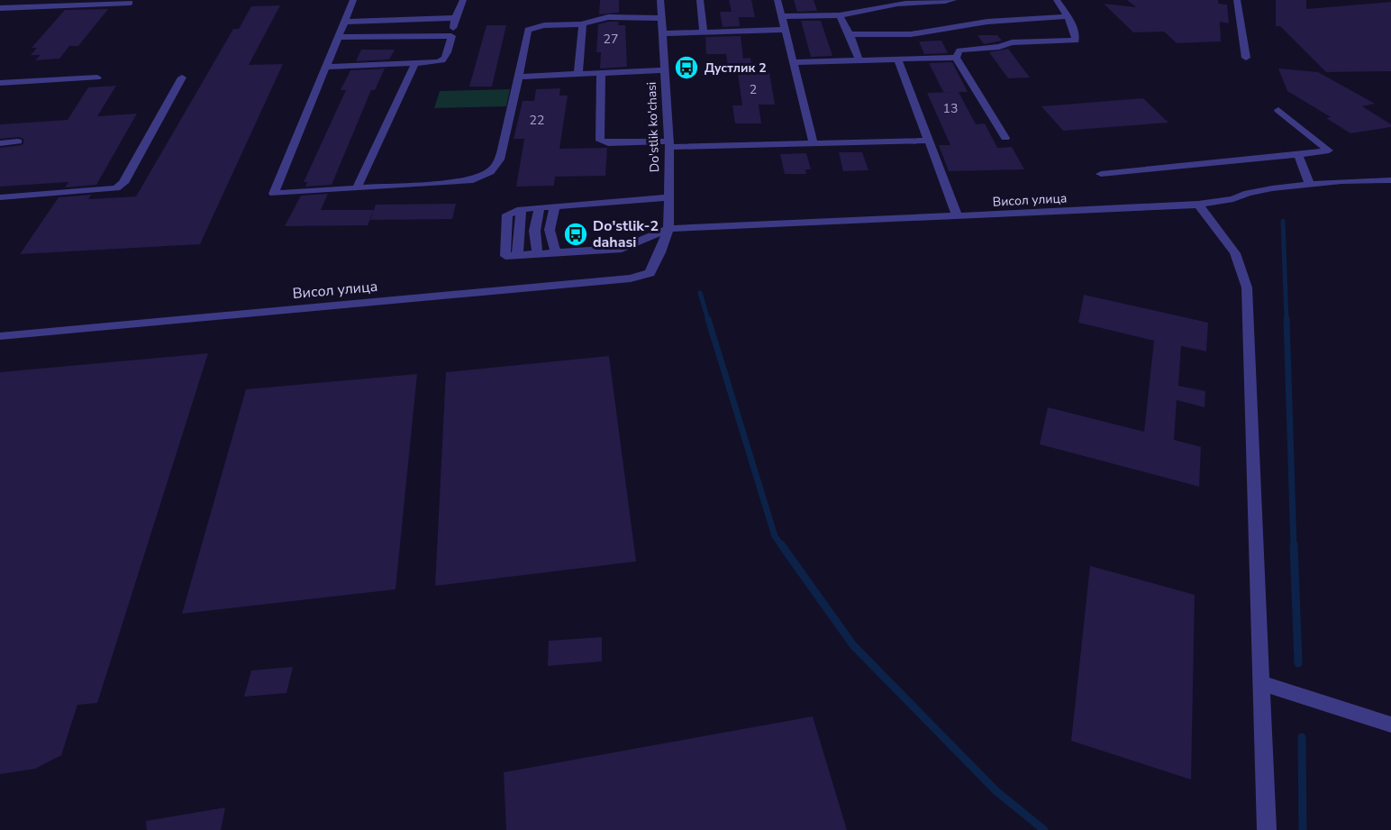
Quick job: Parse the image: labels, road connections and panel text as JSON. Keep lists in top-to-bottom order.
{
  "streets": {
    "street": ["Do'stlik ko'chasi", "Висол улица"]
  },
  "crossings": [
    ["Do'stlik ko'chasi", "Висол улица"]
  ],
  "places": {
    "bus stop": ["Дустлик 2", "Do'stlik-2 dahasi"]
  },
  "house_numbers": [
    "27",
    "2",
    "13",
    "22"
  ]
}
